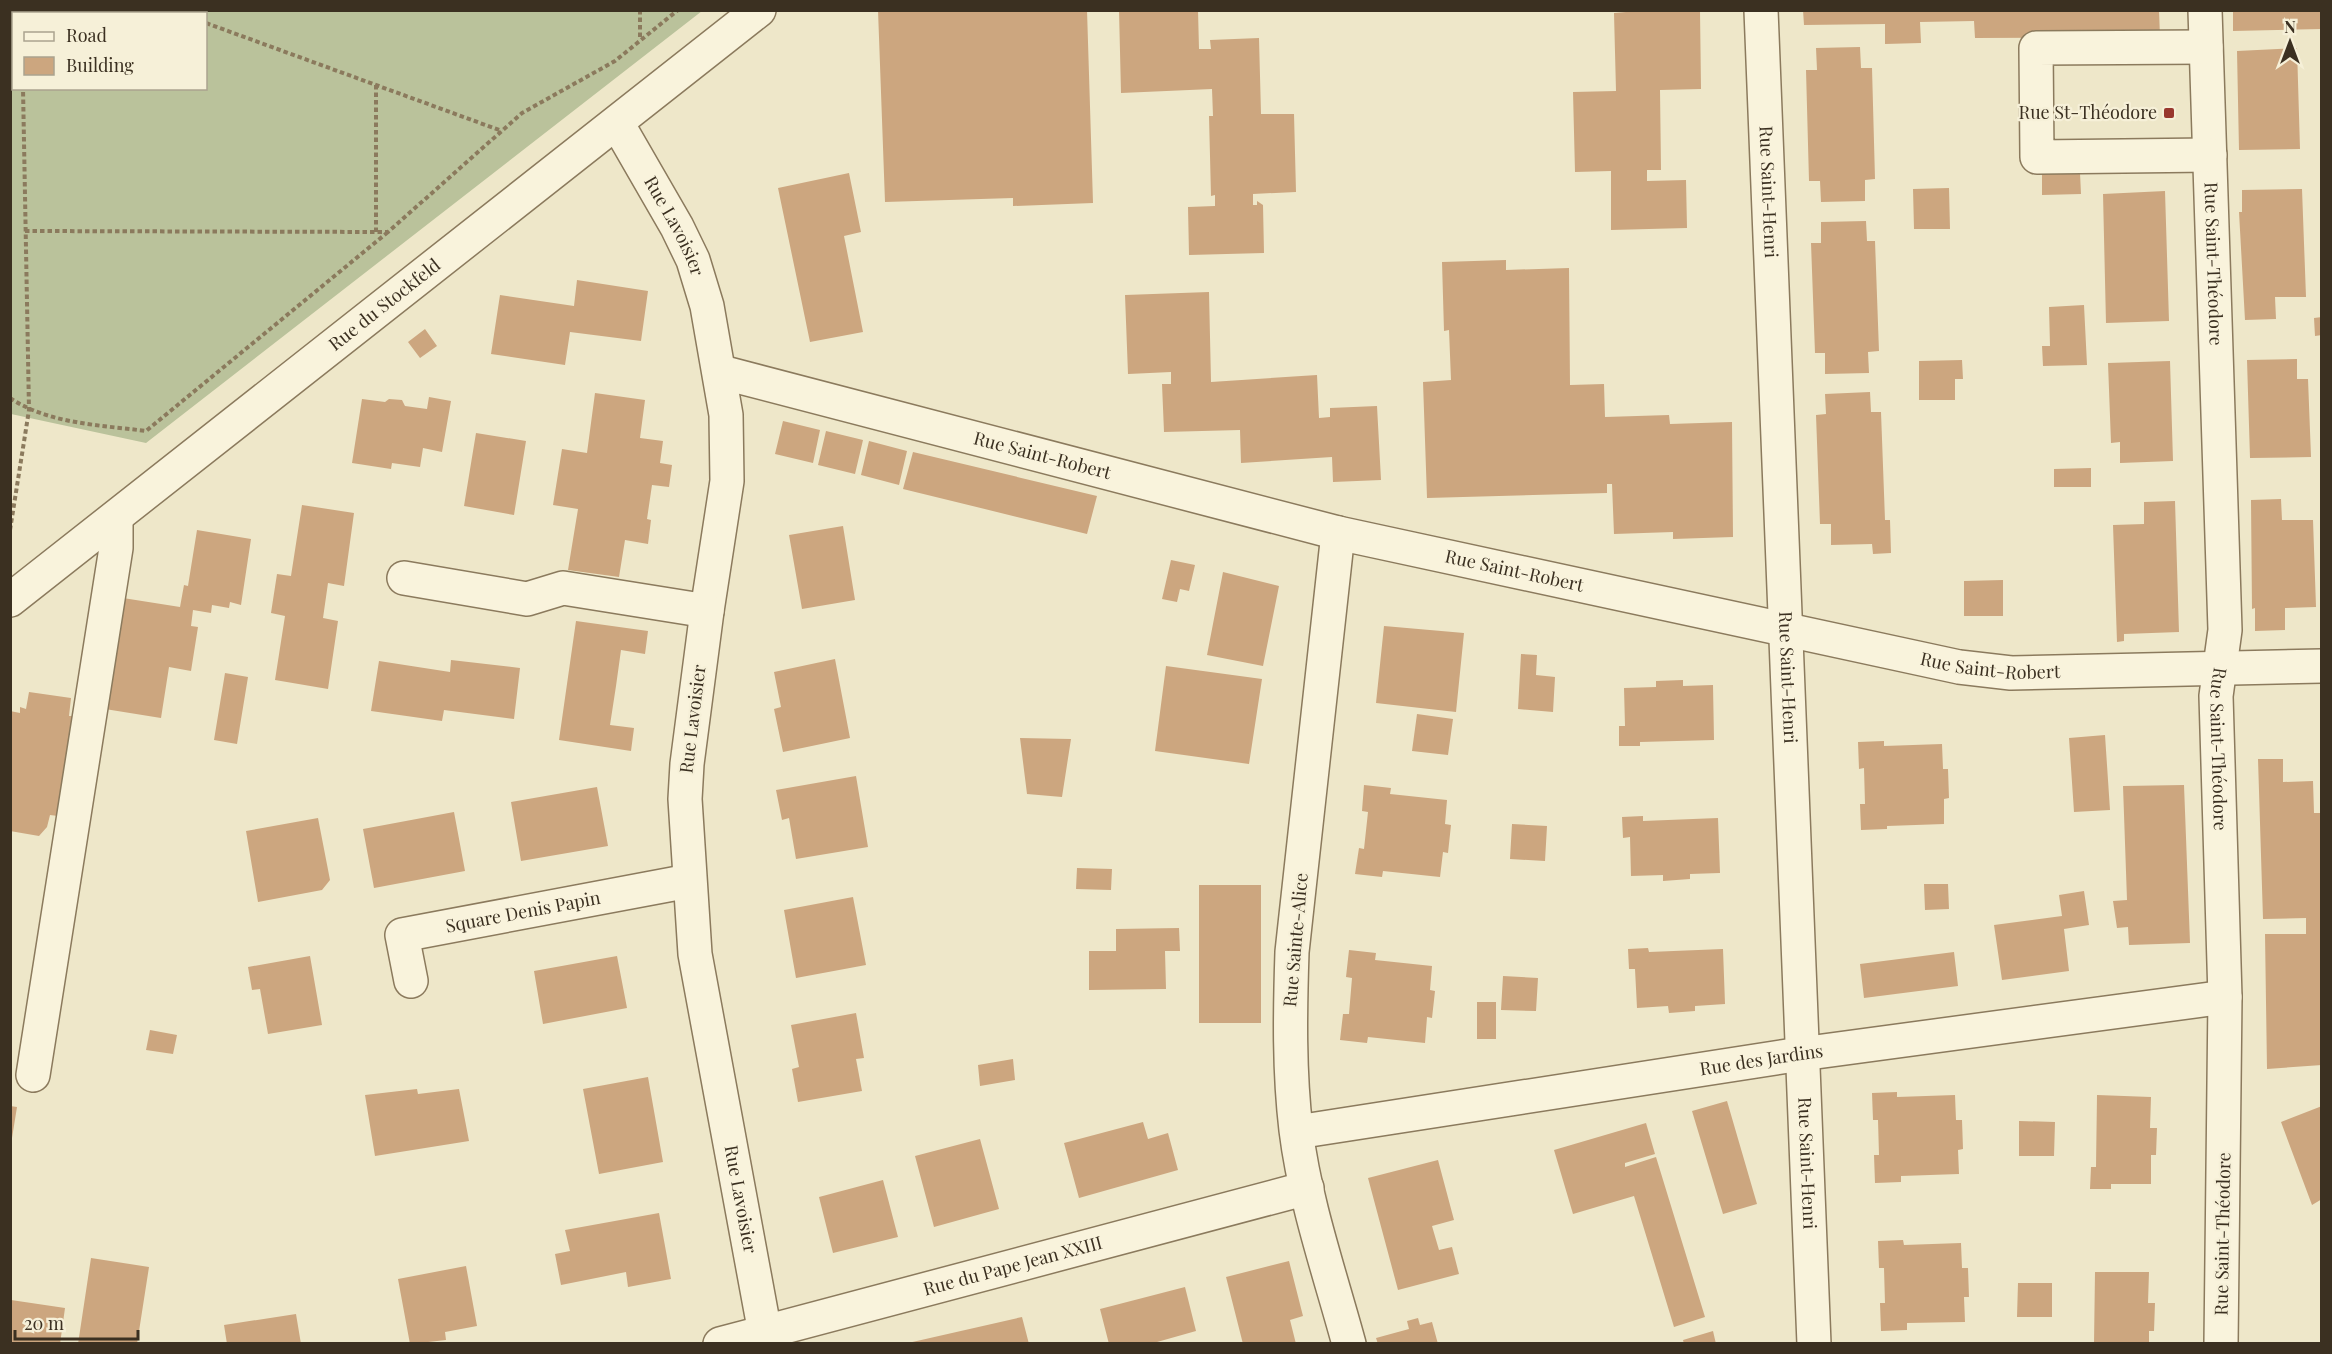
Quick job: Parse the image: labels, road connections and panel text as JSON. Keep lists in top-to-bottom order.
{
  "streets": {
    "street": [
      "Rue Saint-Henri",
      "Rue Lavoisier",
      "Rue Saint-Théodore",
      "Rue du Stockfeld",
      "Rue Saint-Robert",
      "Square Denis Papin",
      "Rue Sainte-Alice",
      "Rue des Jardins",
      "Rue du Pape Jean XXIII"
    ]
  },
  "crossings": [
    ["Rue Saint-Henri", "Rue Saint-Robert"],
    ["Rue Saint-Henri", "Rue des Jardins"],
    ["Rue Lavoisier", "Rue du Stockfeld"],
    ["Rue Lavoisier", "Rue Saint-Robert"],
    ["Rue Lavoisier", "Square Denis Papin"],
    ["Rue Lavoisier", "Rue du Pape Jean XXIII"],
    ["Rue Saint-Théodore", "Rue Saint-Robert"],
    ["Rue Saint-Théodore", "Rue des Jardins"],
    ["Rue Saint-Robert", "Rue Sainte-Alice"],
    ["Rue Sainte-Alice", "Rue des Jardins"],
    ["Rue Sainte-Alice", "Rue du Pape Jean XXIII"]
  ],
  "places": {
    "transit": ["Rue St-Théodore"]
  },
  "legend": ["Road", "Building"],
  "scale_bar": "20 m",
  "north": "top"
}
